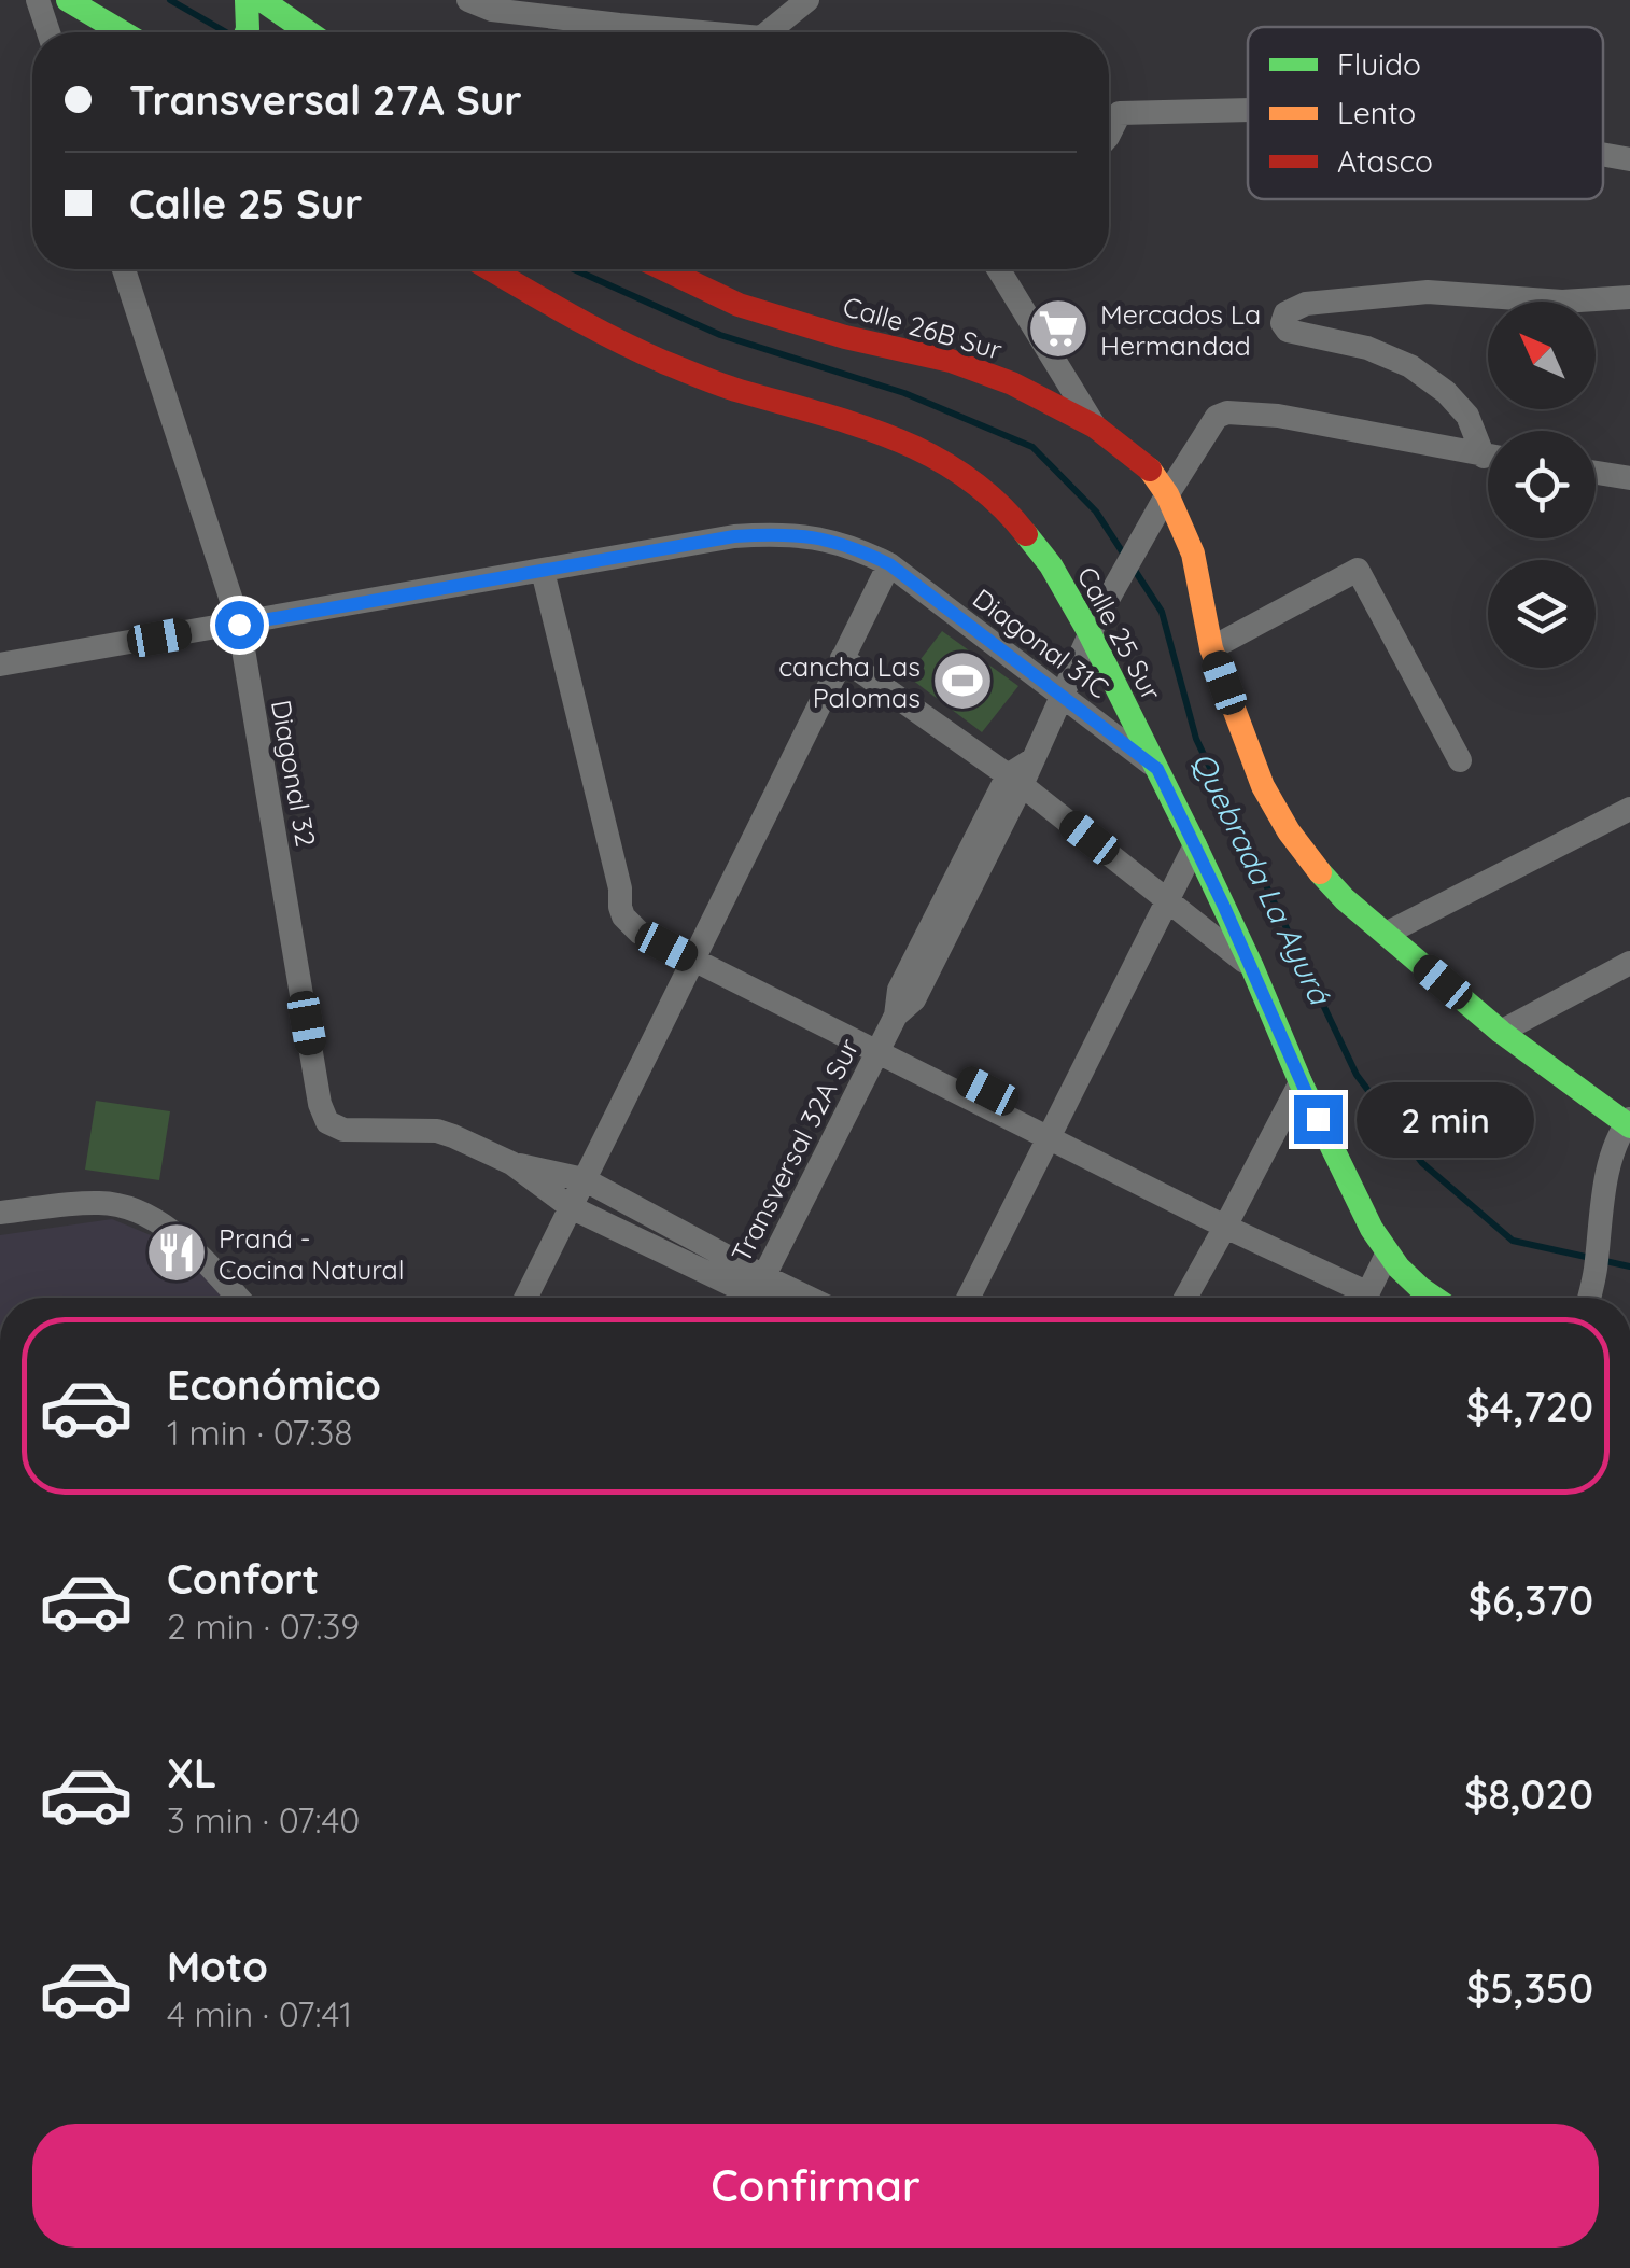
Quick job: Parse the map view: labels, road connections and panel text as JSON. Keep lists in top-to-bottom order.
{
  "streets": {
    "main road": ["Calle 26B Sur", "Calle 25 Sur"],
    "street": ["Diagonal 31C", "Diagonal 32", "Transversal 32A Sur"]
  },
  "crossings": [
    ["Calle 26B Sur", "Transversal 32A Sur"],
    ["Calle 25 Sur", "Diagonal 31C"],
    ["Calle 25 Sur", "Transversal 32A Sur"],
    ["Diagonal 31C", "Diagonal 32"],
    ["Diagonal 31C", "Transversal 32A Sur"],
    ["Diagonal 32", "Transversal 32A Sur"]
  ],
  "water": ["Quebrada La Ayurá"],
  "places": {
    "supermarket": ["Mercados La Hermandad"],
    "sports": ["cancha Las Palomas"],
    "restaurant": ["Praná - Cocina Natural"]
  },
  "legend": ["Fluido", "Lento", "Atasco"],
  "north": "top left",
  "page": {
    "banner": ["Transversal 27A Sur", "Calle 25 Sur"],
    "bubble": "2 min",
    "list": [
      {
        "name": "Económico",
        "note": "1 min · 07:38",
        "value": "$4,720"
      },
      {
        "name": "Confort",
        "note": "2 min · 07:39",
        "value": "$6,370"
      },
      {
        "name": "XL",
        "note": "3 min · 07:40",
        "value": "$8,020"
      },
      {
        "name": "Moto",
        "note": "4 min · 07:41",
        "value": "$5,350"
      }
    ],
    "buttons": "Confirmar"
  }
}
